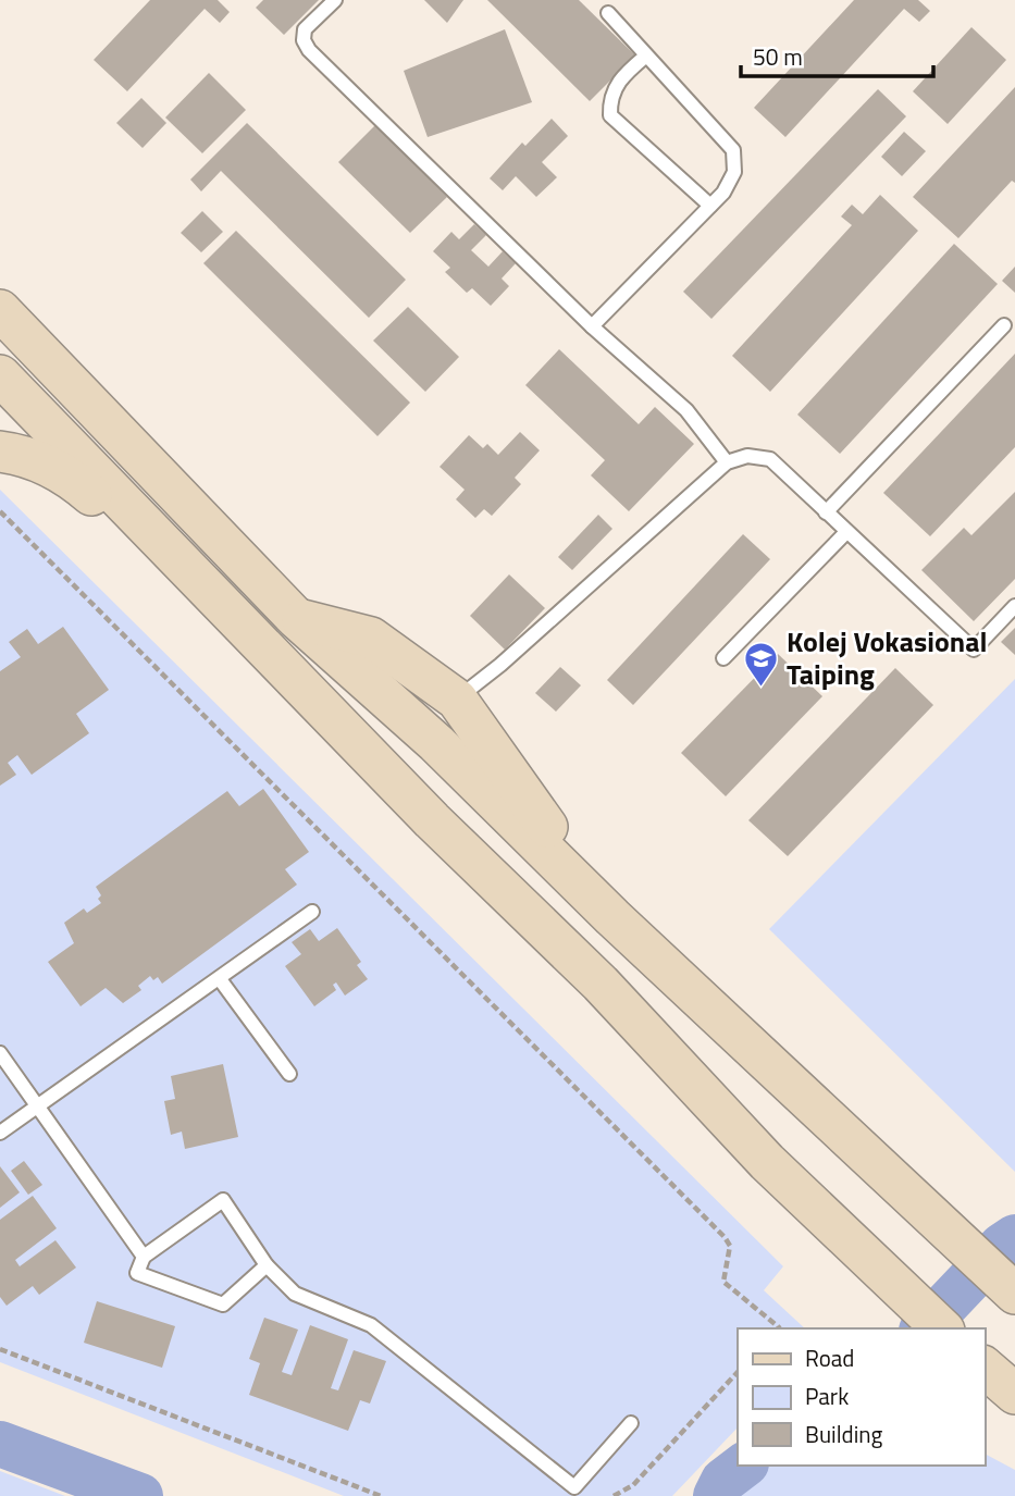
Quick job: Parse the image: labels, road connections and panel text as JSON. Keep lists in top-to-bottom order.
{
  "places": {
    "school or university": ["Kolej Vokasional Taiping"]
  },
  "legend": ["Road", "Park", "Building"],
  "scale_bar": "50 m"
}
